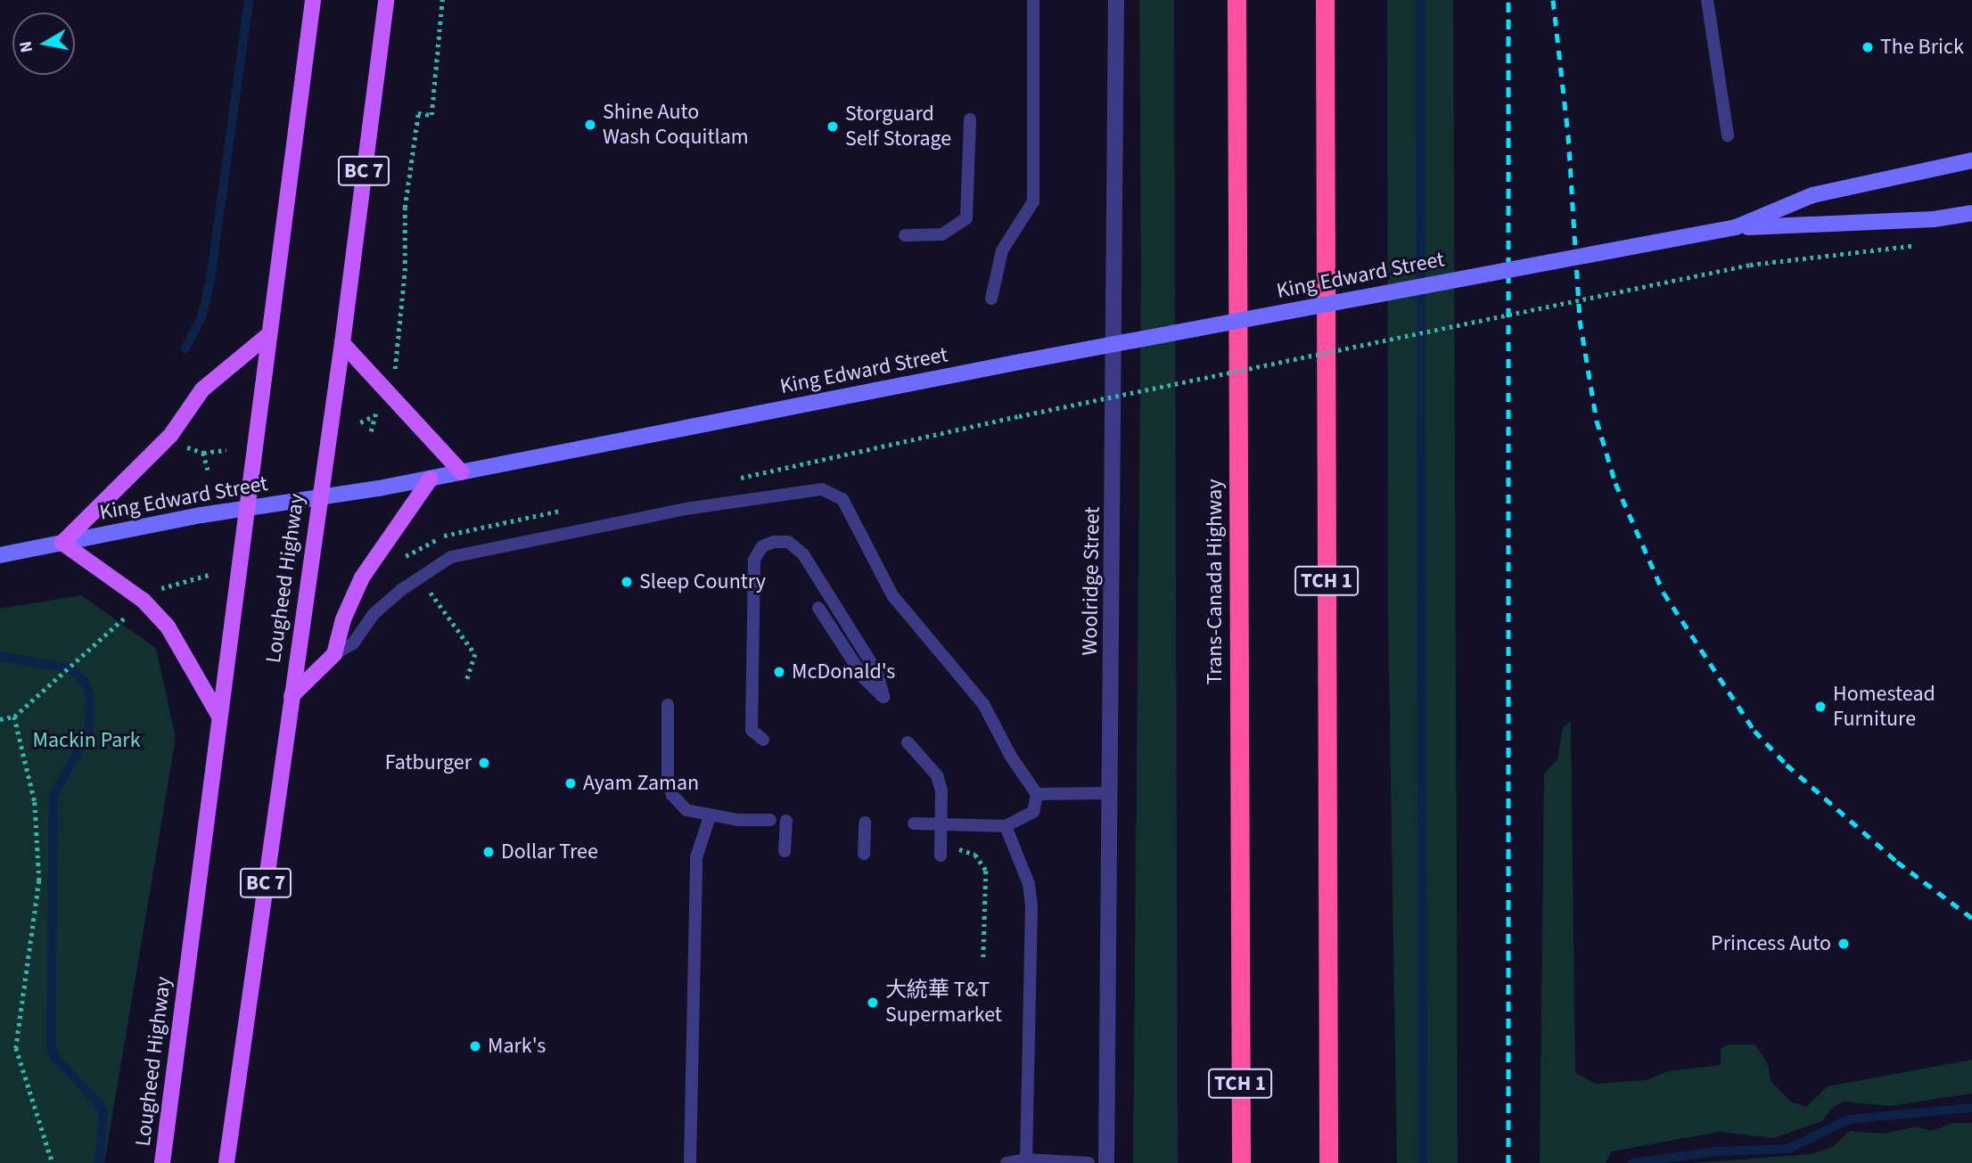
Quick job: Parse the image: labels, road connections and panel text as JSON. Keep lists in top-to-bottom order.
{
  "streets": {
    "highway": ["TCH 1", "Trans-Canada Highway"],
    "main road": ["BC 7", "King Edward Street", "Lougheed Highway"],
    "street": ["Woolridge Street"]
  },
  "crossings": [
    ["King Edward Street", "Lougheed Highway"]
  ],
  "parks": ["Mackin Park"],
  "places": [
    "The Brick",
    "Shine Auto Wash Coquitlam",
    "Storguard Self Storage",
    "Sleep Country",
    "McDonald's",
    "Homestead Furniture",
    "Fatburger",
    "Ayam Zaman",
    "Dollar Tree",
    "Princess Auto",
    "大統華 T&T Supermarket",
    "Mark's"
  ],
  "north": "left"
}
